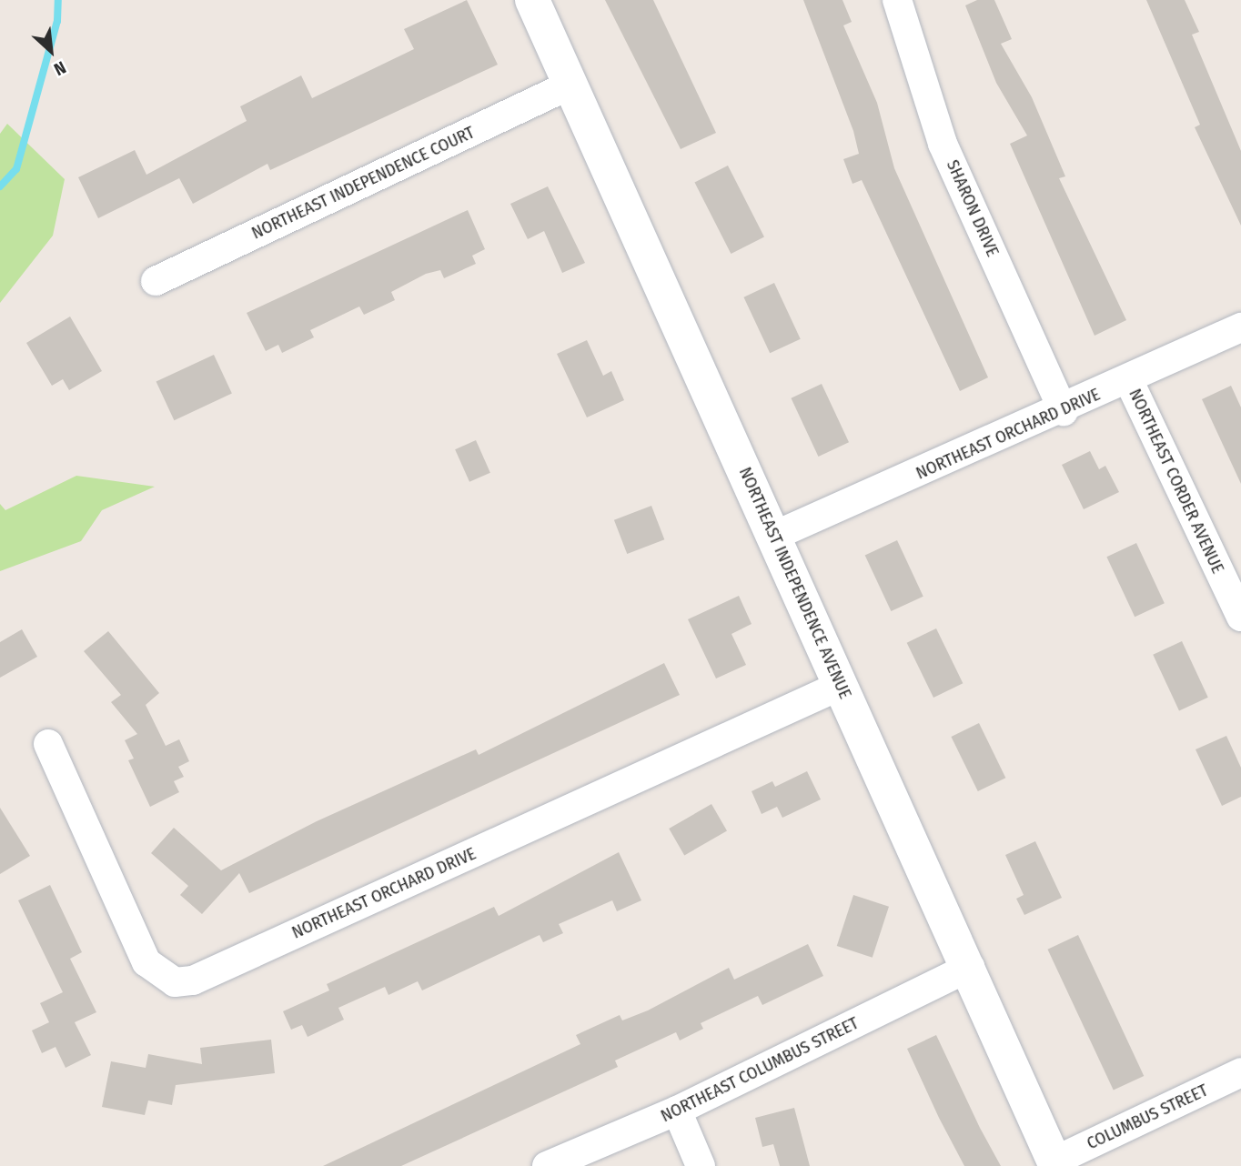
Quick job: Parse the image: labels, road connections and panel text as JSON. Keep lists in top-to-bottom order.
{
  "streets": {
    "street": [
      "NORTHEAST INDEPENDENCE COURT",
      "SHARON DRIVE",
      "NORTHEAST ORCHARD DRIVE",
      "NORTHEAST CORDER AVENUE",
      "NORTHEAST INDEPENDENCE AVENUE",
      "NORTHEAST COLUMBUS STREET",
      "COLUMBUS STREET"
    ]
  },
  "crossings": [
    ["NORTHEAST INDEPENDENCE COURT", "NORTHEAST INDEPENDENCE AVENUE"],
    ["SHARON DRIVE", "NORTHEAST ORCHARD DRIVE"],
    ["NORTHEAST ORCHARD DRIVE", "NORTHEAST CORDER AVENUE"],
    ["NORTHEAST ORCHARD DRIVE", "NORTHEAST INDEPENDENCE AVENUE"],
    ["NORTHEAST INDEPENDENCE AVENUE", "NORTHEAST COLUMBUS STREET"],
    ["NORTHEAST INDEPENDENCE AVENUE", "COLUMBUS STREET"]
  ],
  "north": "bottom right"
}
